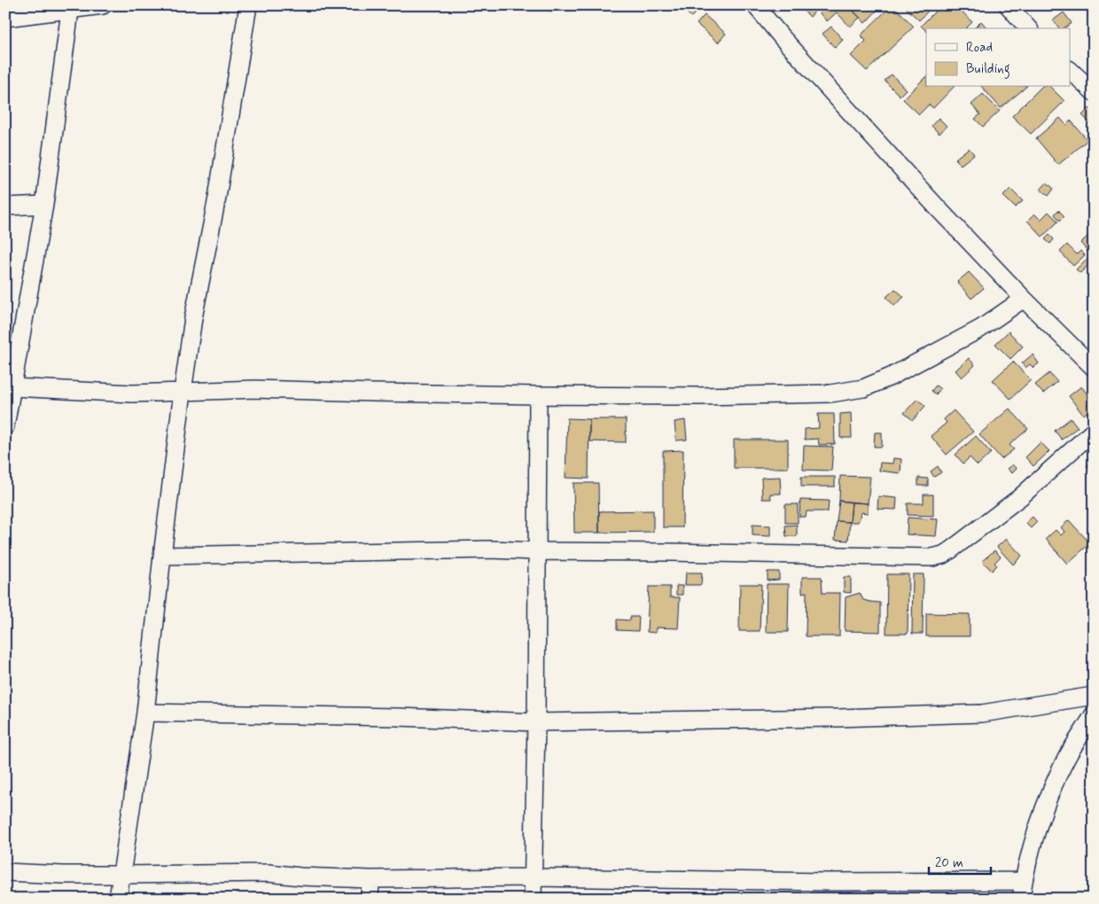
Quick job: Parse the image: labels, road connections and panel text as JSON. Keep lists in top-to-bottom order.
{
  "legend": ["Road", "Building"],
  "scale_bar": "20 m"
}
